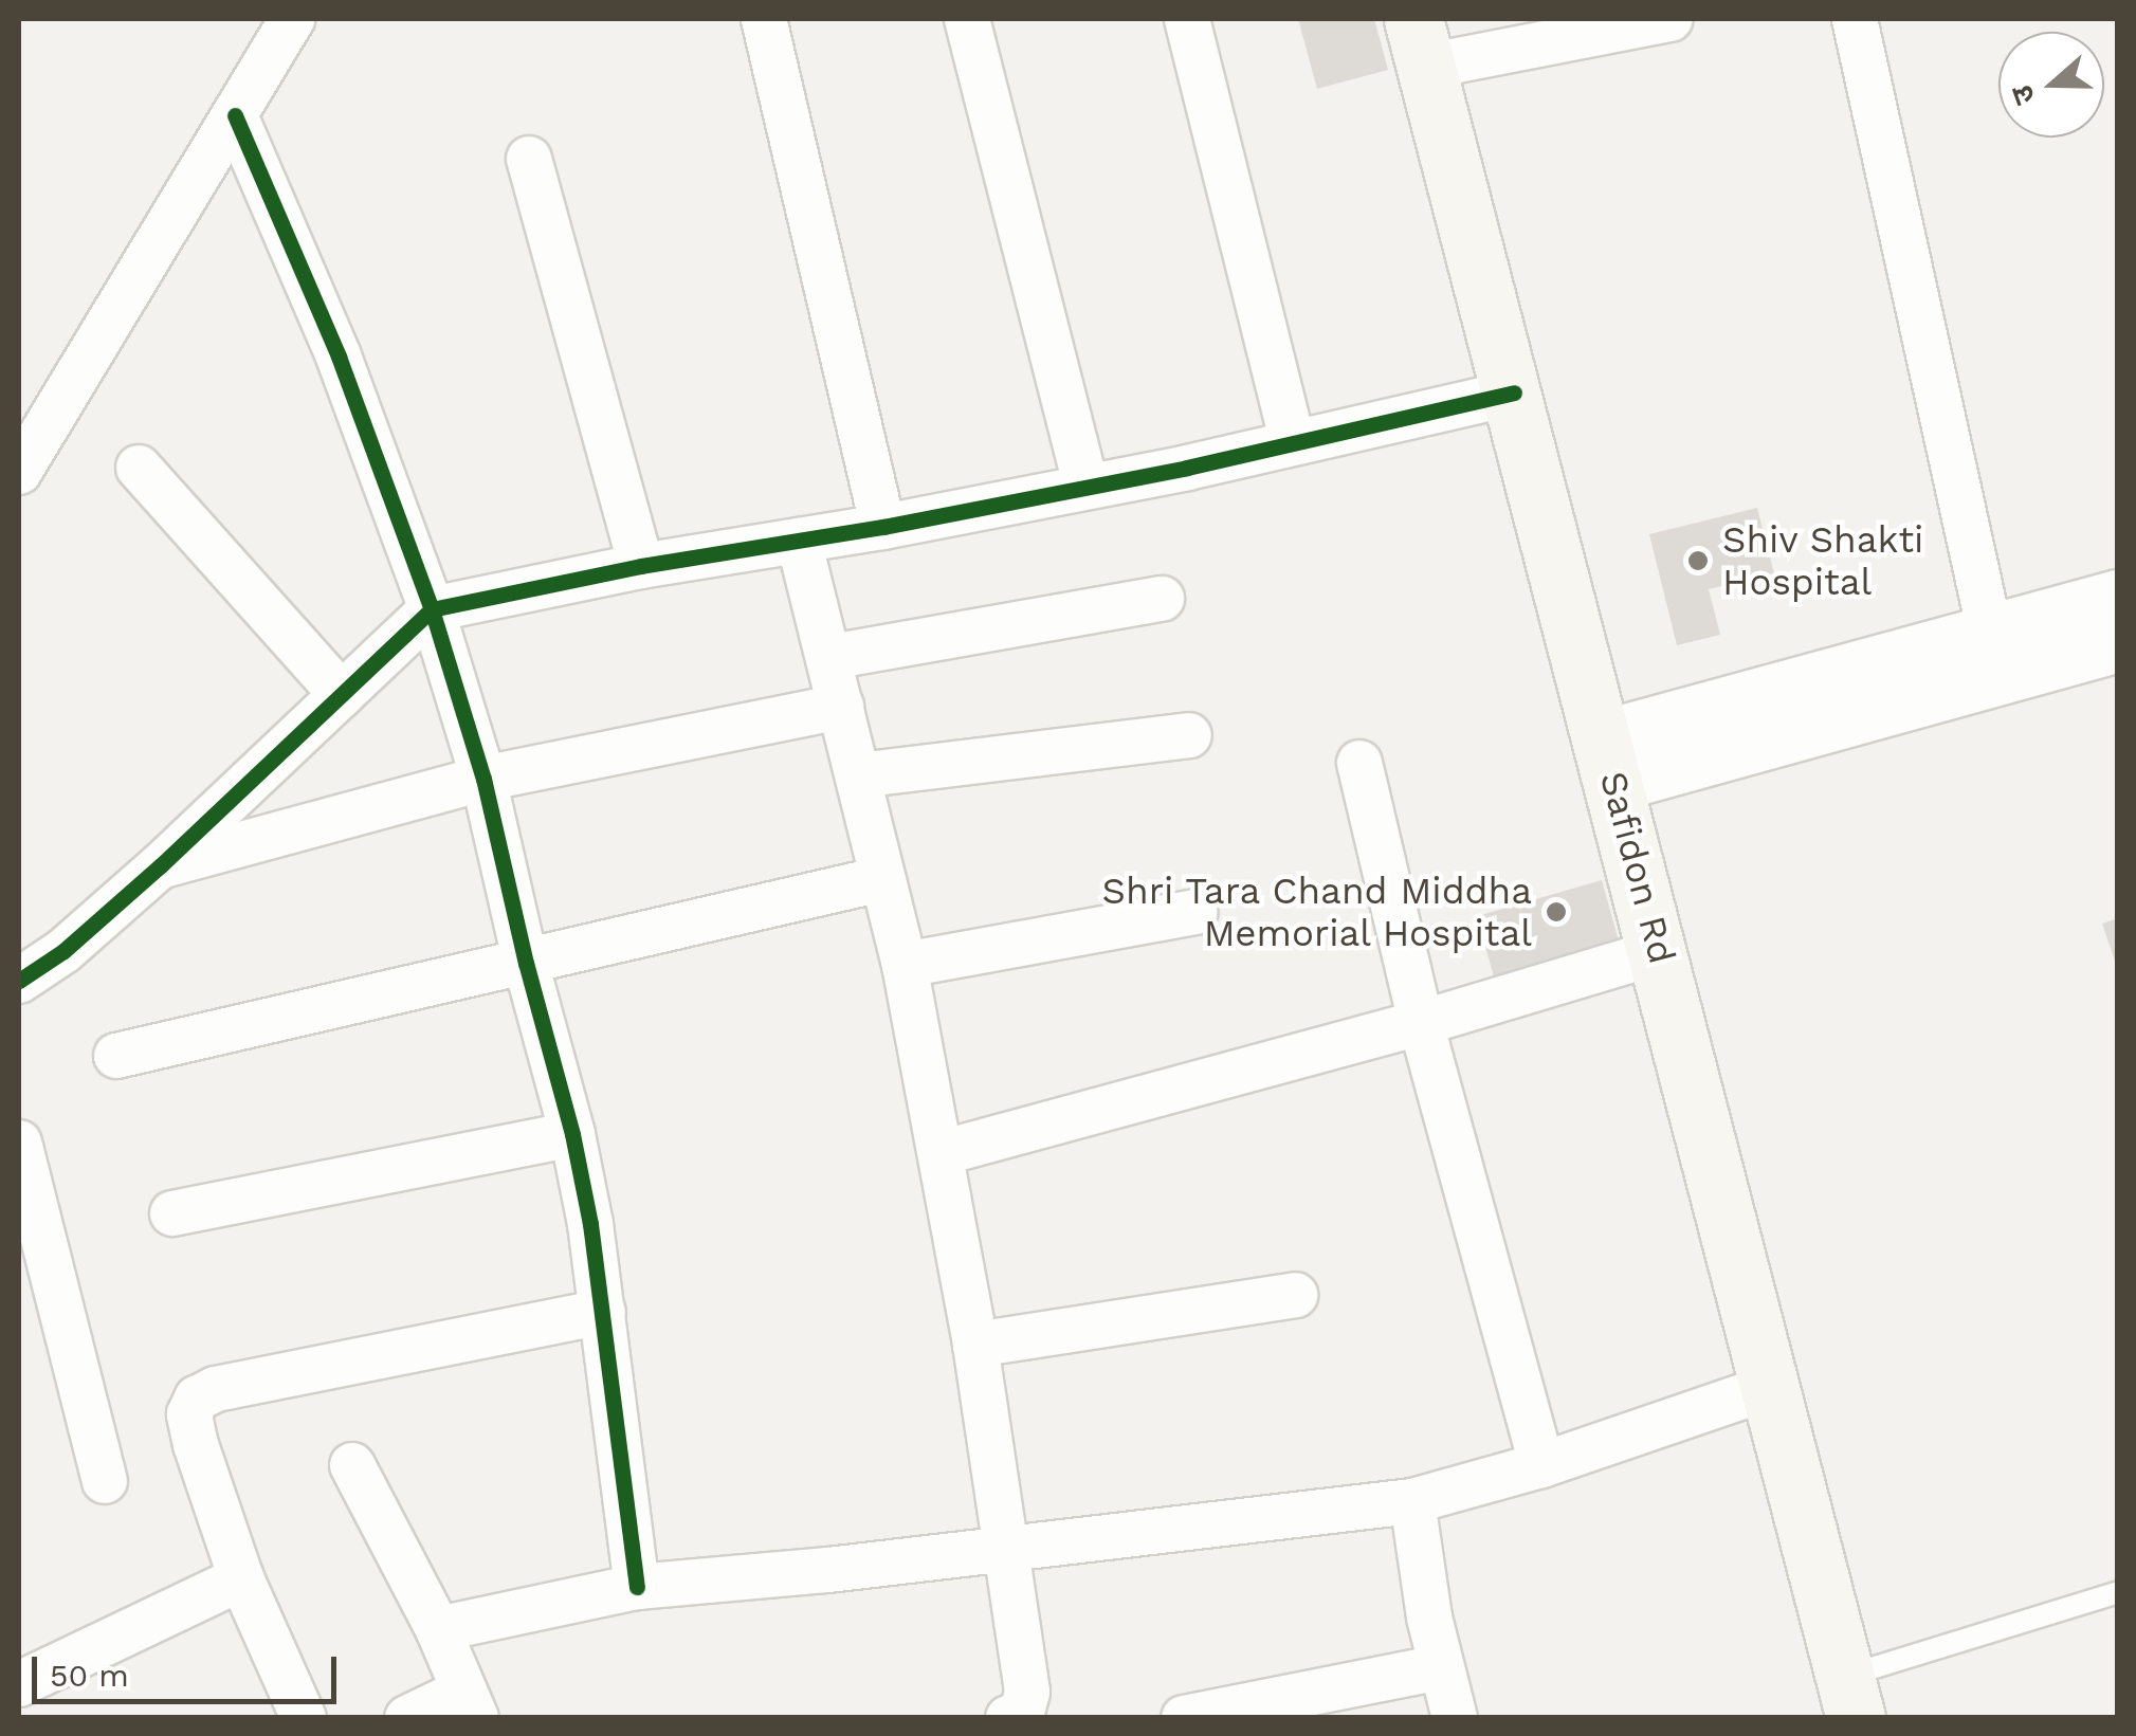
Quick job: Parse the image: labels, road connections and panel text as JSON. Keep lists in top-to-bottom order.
{
  "streets": {
    "main road": ["Safidon Rd"]
  },
  "places": ["Shiv Shakti Hospital", "Shri Tara Chand Middha Memorial Hospital"],
  "scale_bar": "50 m",
  "north": "left"
}
